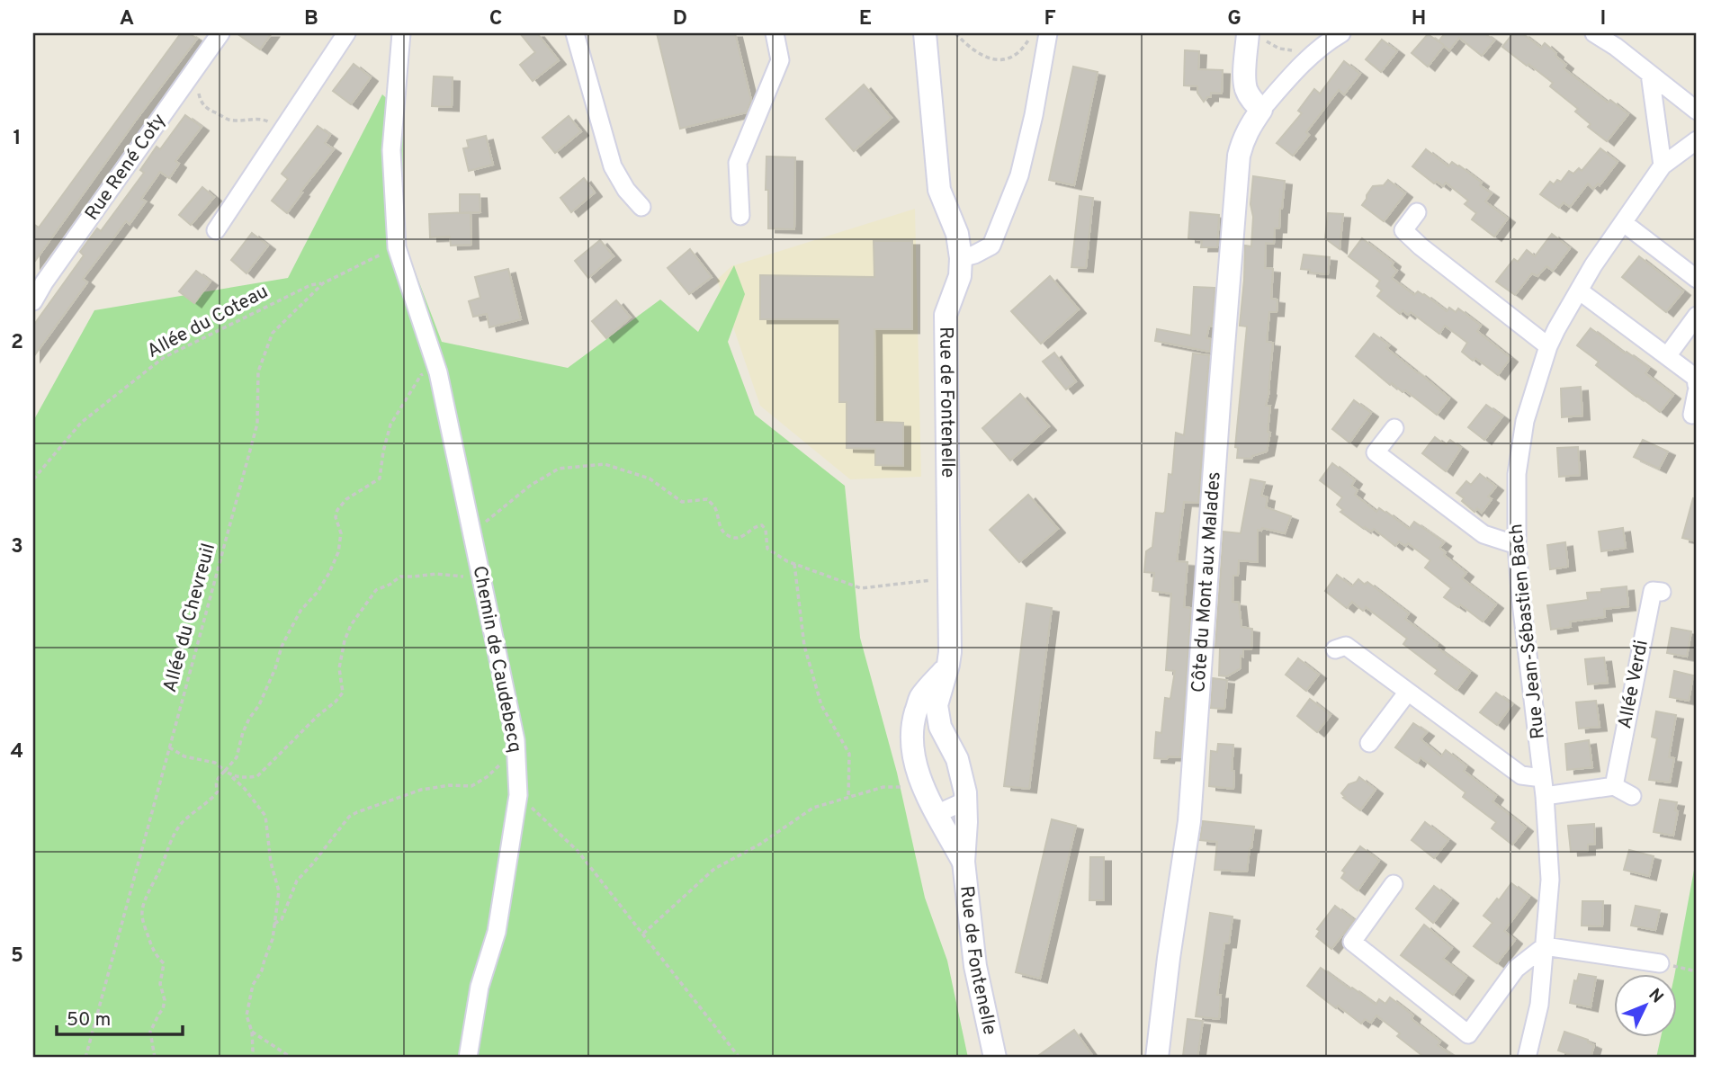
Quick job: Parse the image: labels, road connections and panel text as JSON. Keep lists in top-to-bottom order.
{
  "streets": {
    "street": [
      "Rue René Coty",
      "Rue de Fontenelle",
      "Côte du Mont aux Malades",
      "Rue Jean-Sébastien Bach",
      "Chemin de Caudebecq",
      "Allée Verdi"
    ],
    "path": ["Allée du Coteau", "Allée du Chevreuil"]
  },
  "crossings": [
    ["Allée du Coteau", "Allée du Chevreuil"],
    ["Allée du Chevreuil", "Chemin de Caudebecq"]
  ],
  "scale_bar": "50 m",
  "north": "top right",
  "grid": {
    "columns": [
      "A",
      "B",
      "C",
      "D",
      "E",
      "F",
      "G",
      "H",
      "I"
    ],
    "rows": [
      "1",
      "2",
      "3",
      "4",
      "5"
    ]
  }
}
